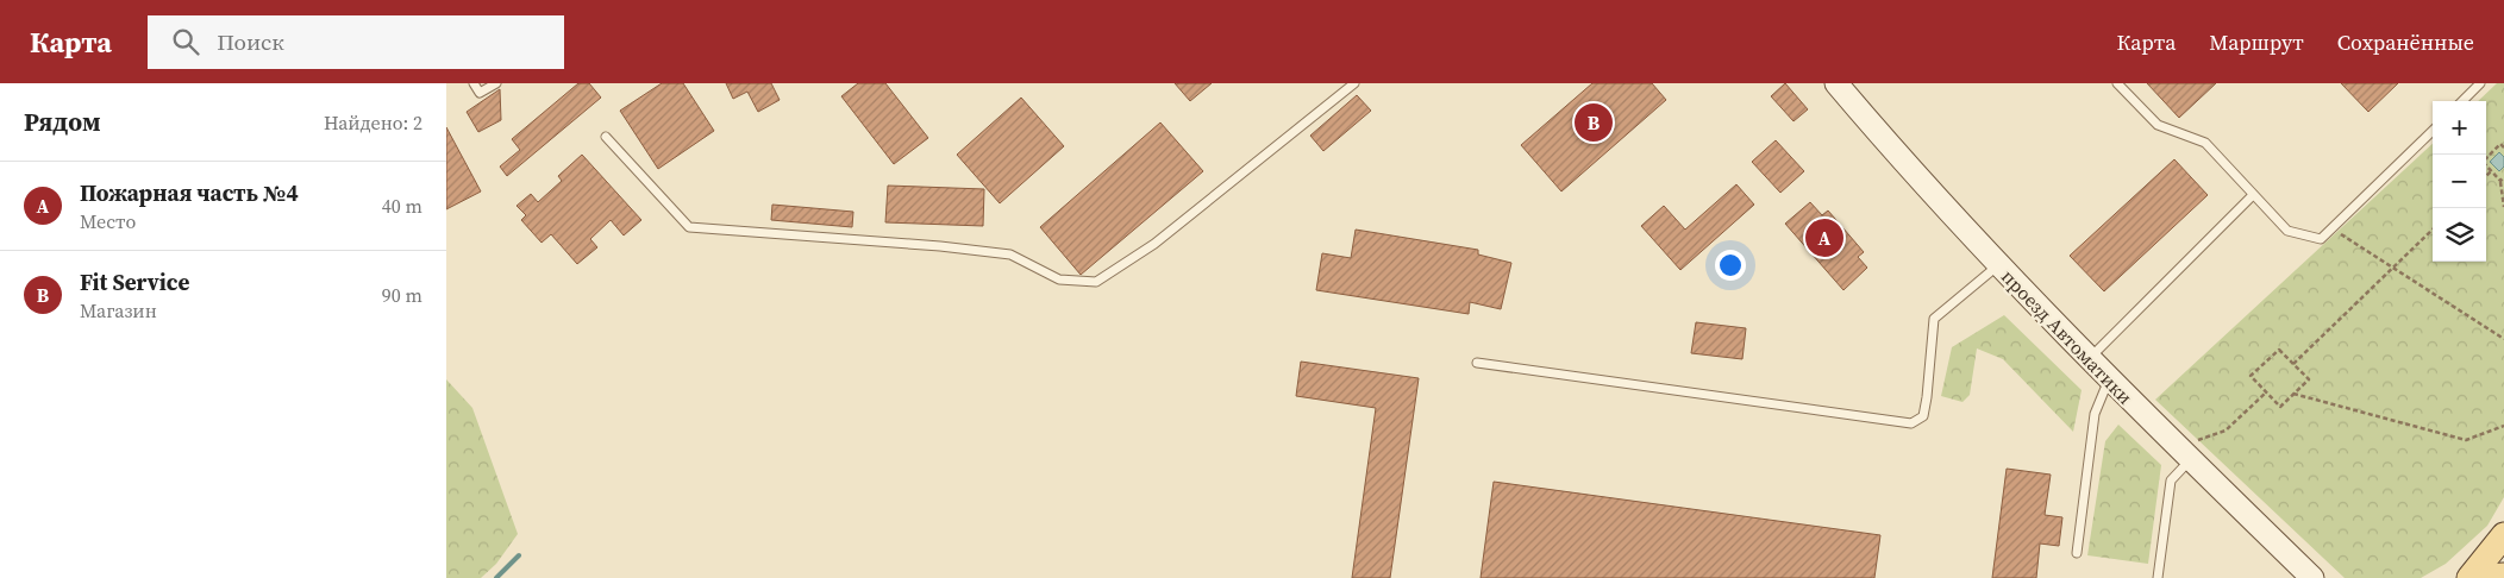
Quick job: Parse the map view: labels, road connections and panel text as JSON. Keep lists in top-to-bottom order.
{
  "streets": {
    "main road": ["проезд Автоматики"]
  },
  "page": {
    "header": "Карта",
    "search": "Поиск",
    "nav": ["Карта", "Маршрут", "Сохранённые"],
    "heading": ["Рядом", "Найдено: 2"],
    "map_buttons": ["+", "−"],
    "pins": ["B", "A"],
    "list": [
      {
        "mark": "A",
        "name": "Пожарная часть №4",
        "note": "Место",
        "value": "40 m"
      },
      {
        "mark": "B",
        "name": "Fit Service",
        "note": "Магазин",
        "value": "90 m"
      }
    ]
  }
}
